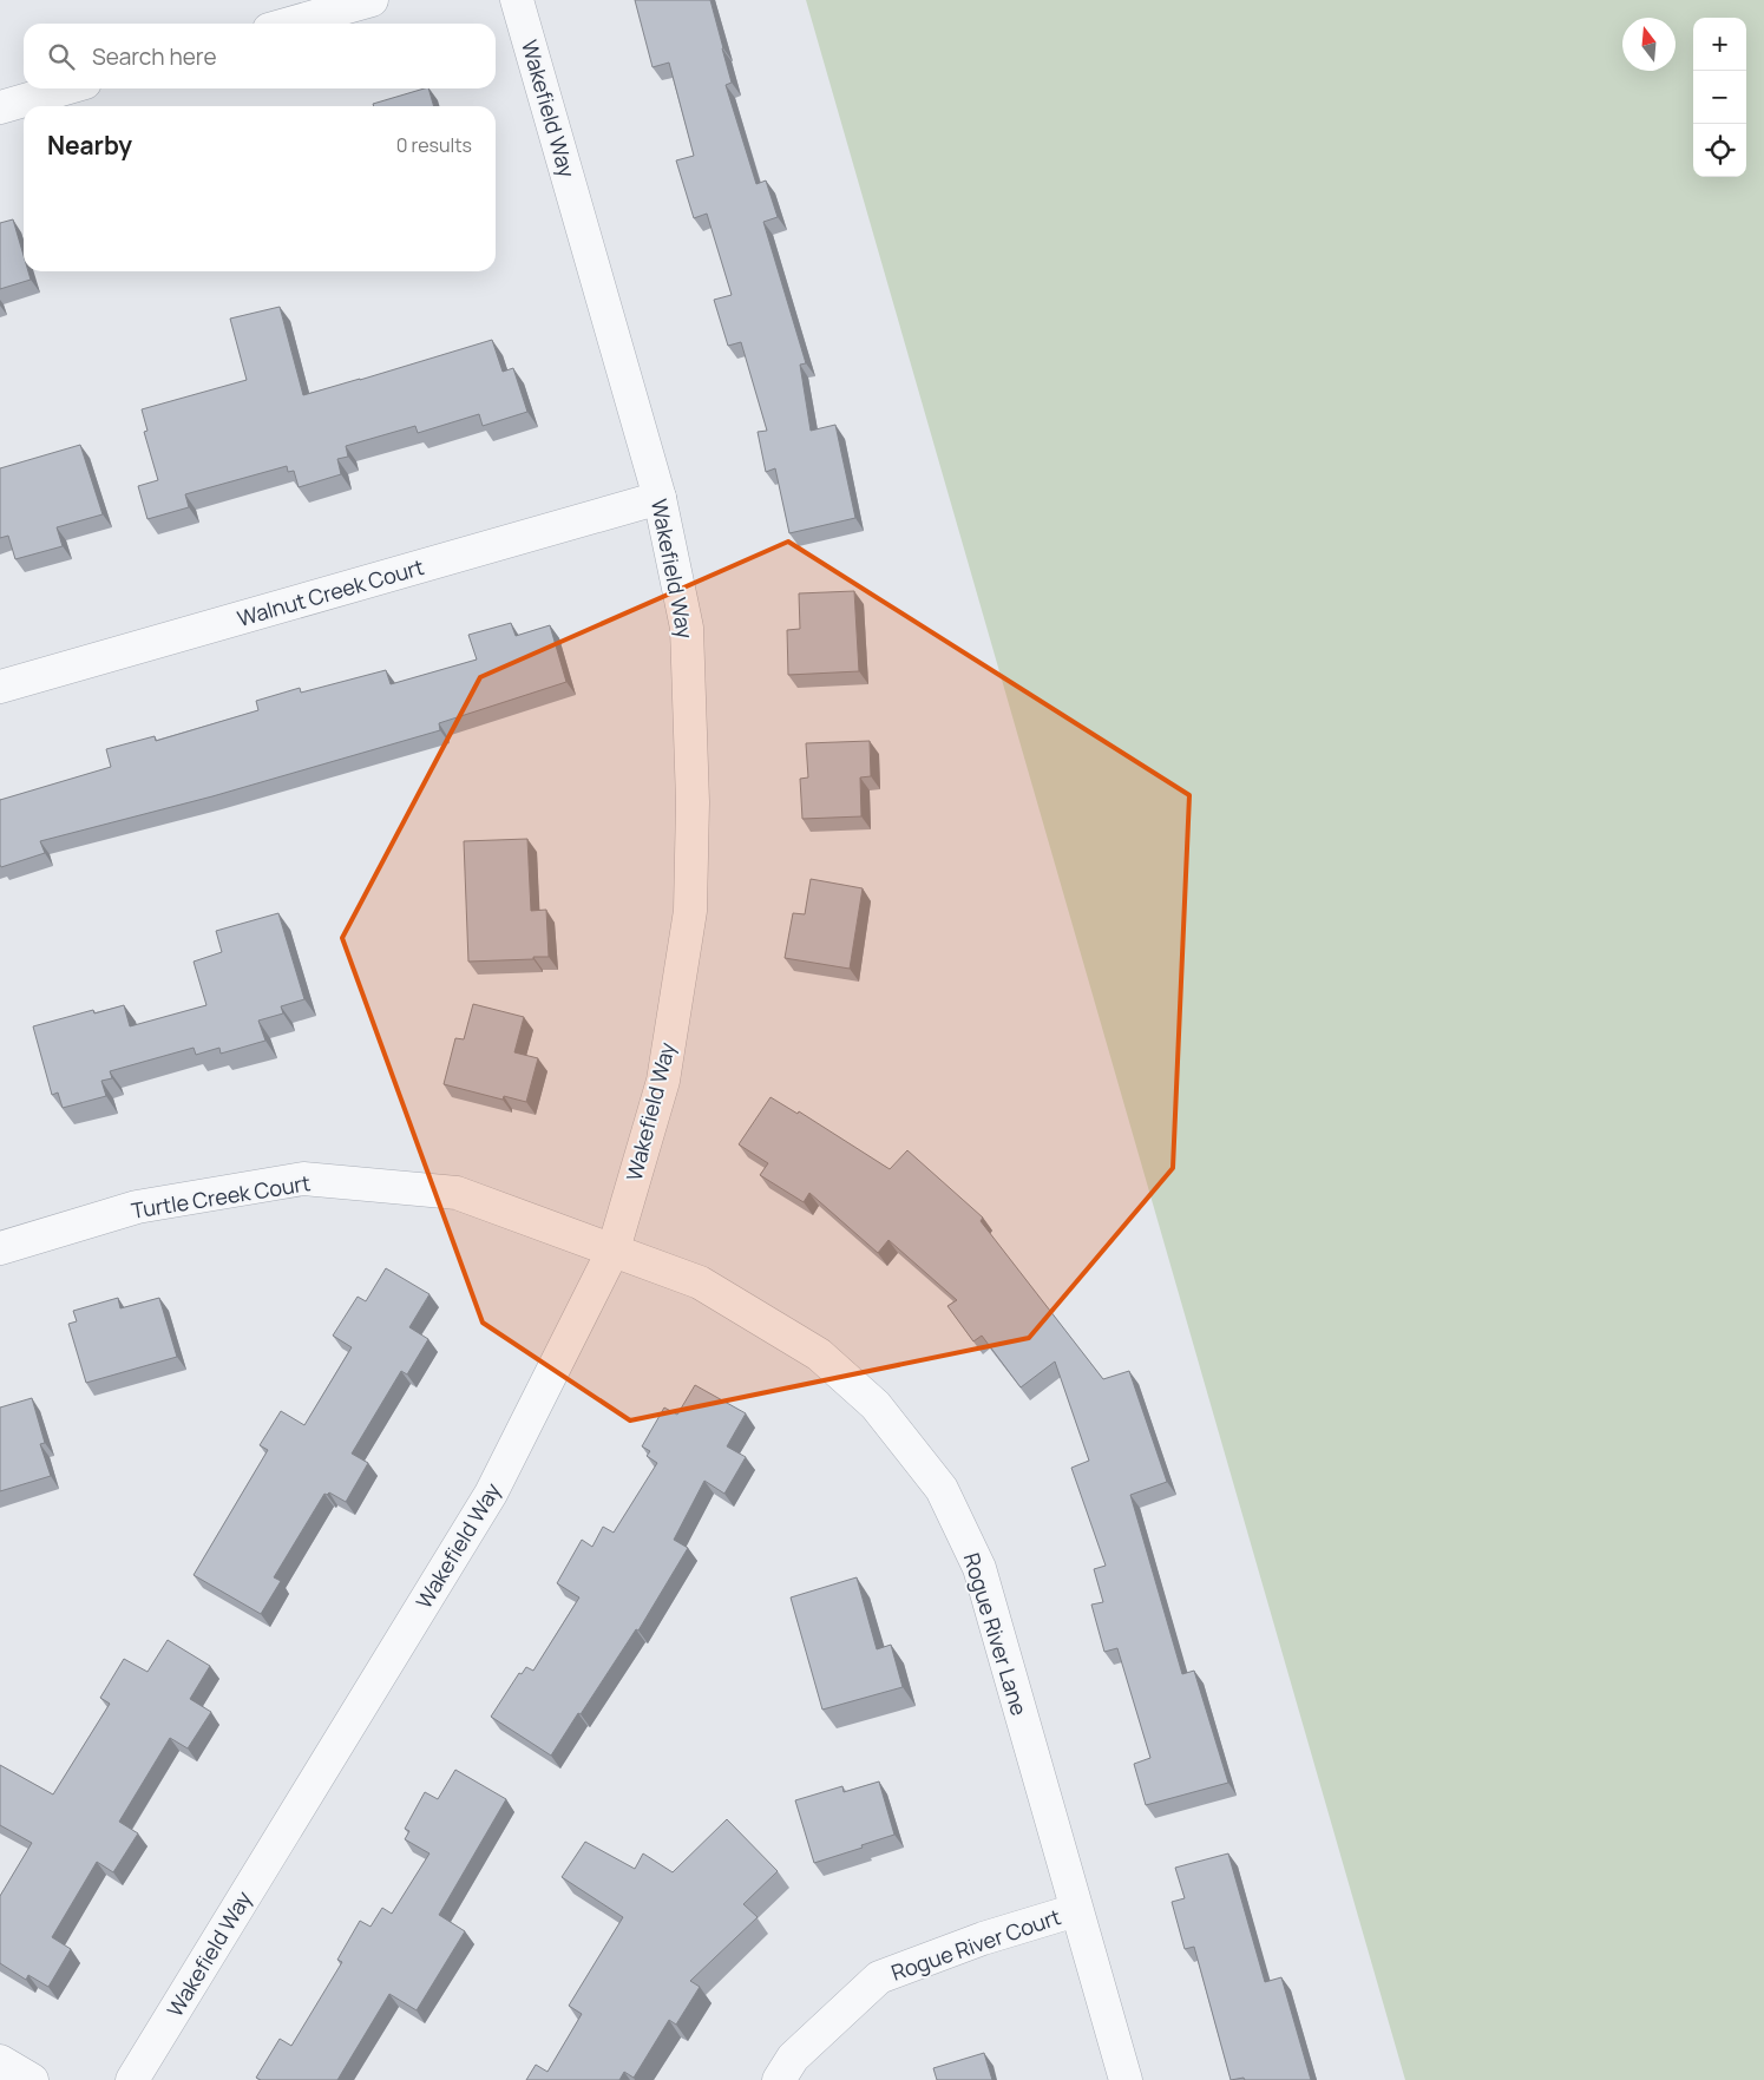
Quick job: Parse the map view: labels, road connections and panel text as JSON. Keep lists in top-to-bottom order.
{
  "streets": {
    "street": [
      "Wakefield Way",
      "Walnut Creek Court",
      "Turtle Creek Court",
      "Rogue River Lane",
      "Rogue River Court"
    ]
  },
  "crossings": [
    ["Wakefield Way", "Walnut Creek Court"],
    ["Wakefield Way", "Turtle Creek Court"],
    ["Wakefield Way", "Rogue River Lane"],
    ["Turtle Creek Court", "Rogue River Lane"],
    ["Rogue River Lane", "Rogue River Court"]
  ],
  "north": "top",
  "page": {
    "map_buttons": ["+", "−"],
    "search": "Search here",
    "heading": ["Nearby", "0 results"]
  }
}
